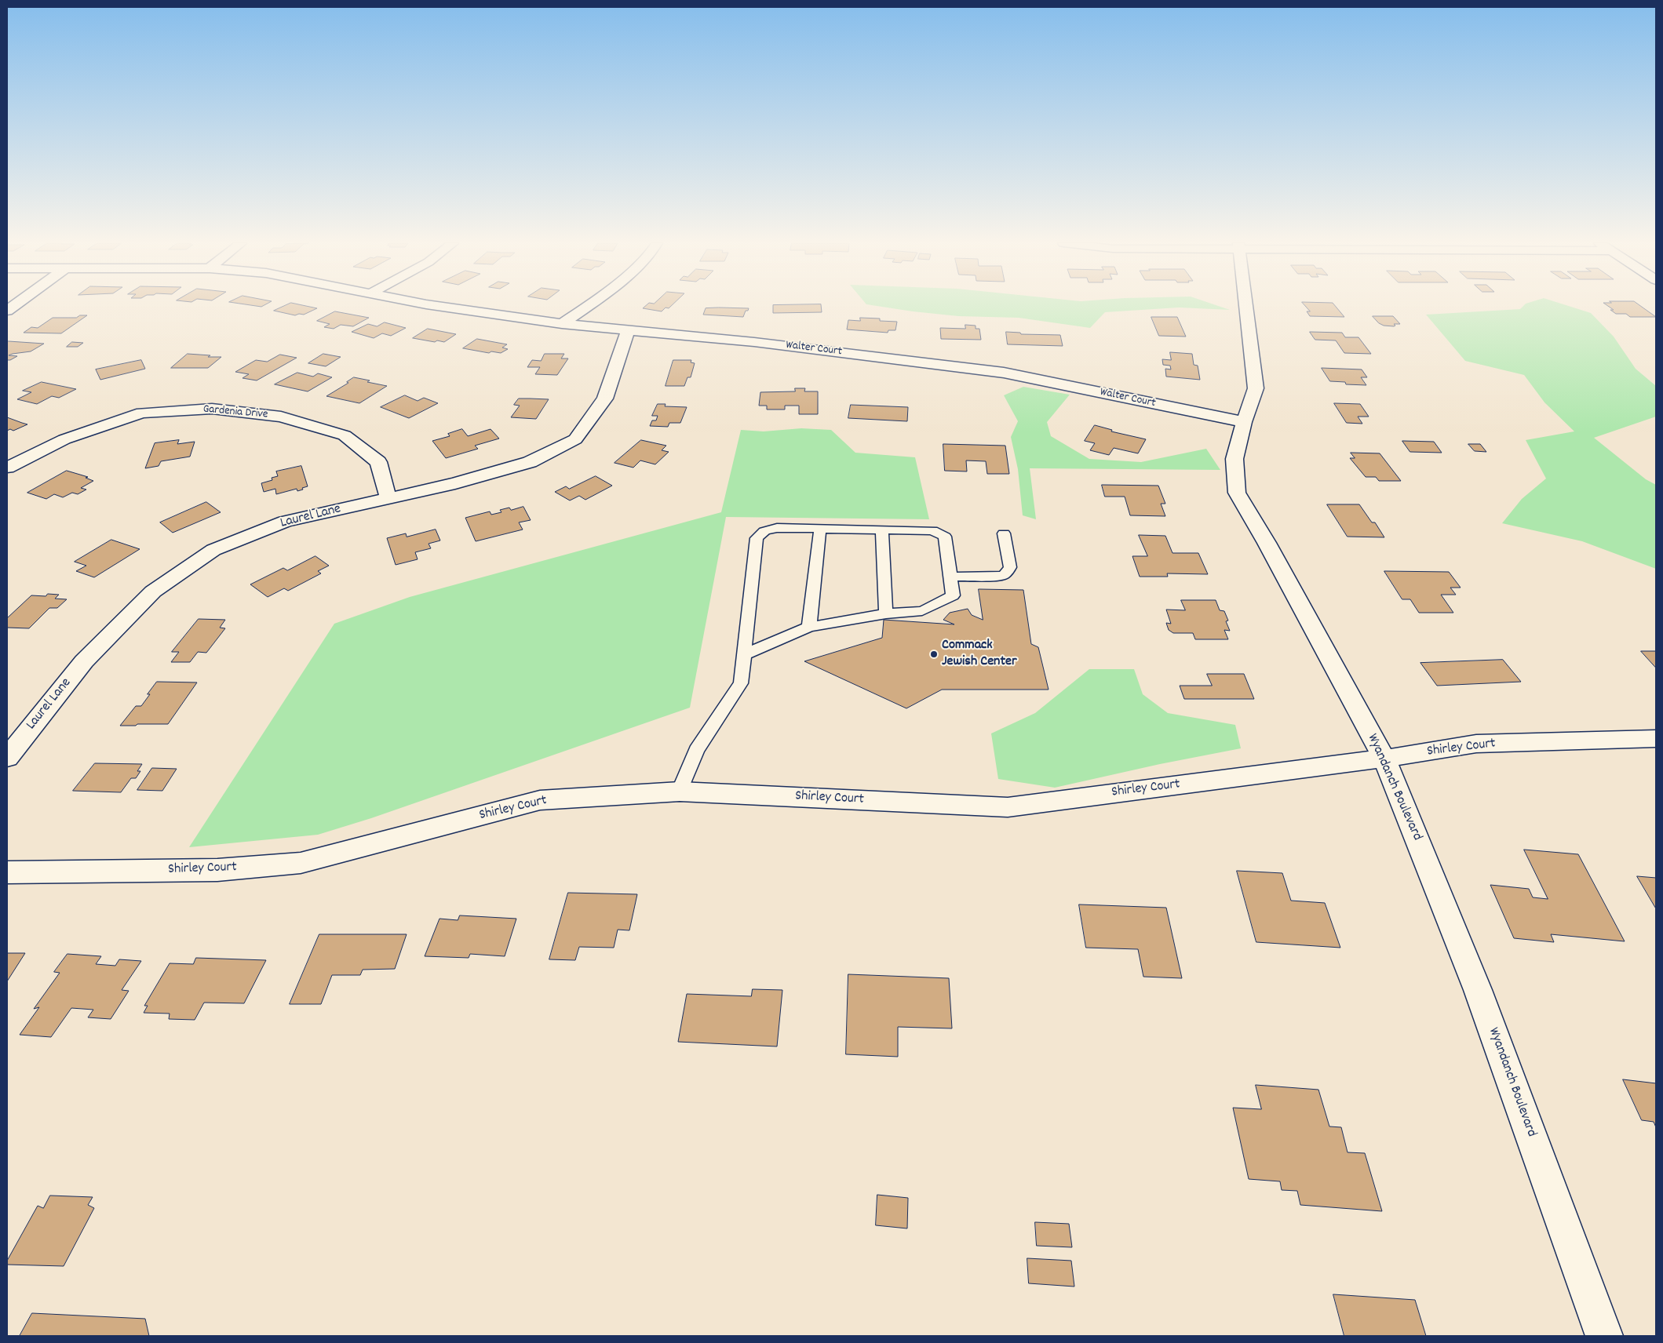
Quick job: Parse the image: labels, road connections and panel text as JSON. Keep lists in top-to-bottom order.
{
  "streets": {
    "street": [
      "Walter Court",
      "Gardenia Drive",
      "Laurel Lane",
      "Shirley Court",
      "Wyandanch Boulevard"
    ]
  },
  "crossings": [
    ["Walter Court", "Laurel Lane"],
    ["Walter Court", "Wyandanch Boulevard"],
    ["Gardenia Drive", "Laurel Lane"],
    ["Shirley Court", "Wyandanch Boulevard"]
  ],
  "places": ["Commack Jewish Center"]
}
